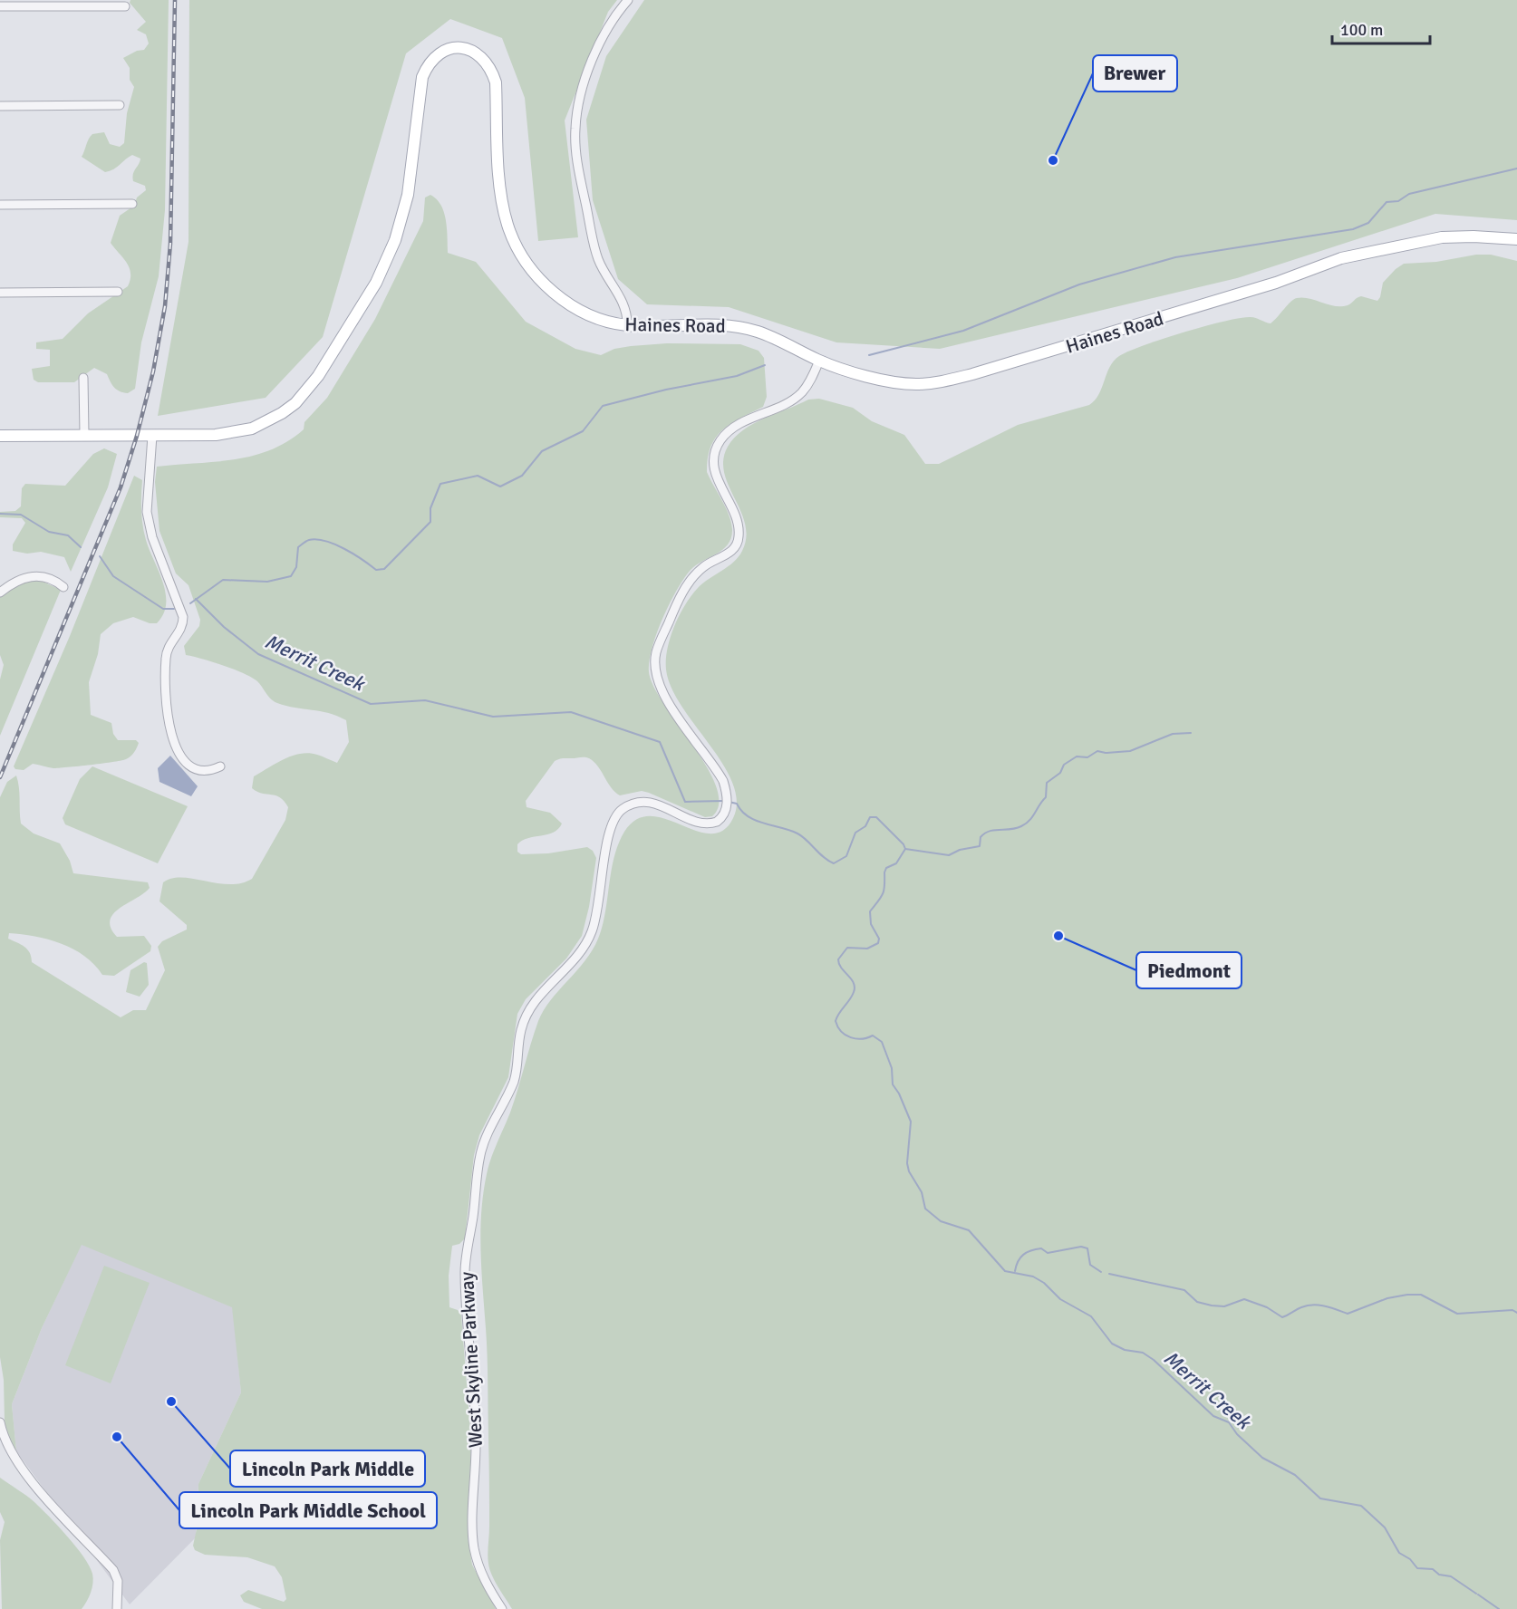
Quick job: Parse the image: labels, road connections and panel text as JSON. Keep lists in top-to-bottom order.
{
  "streets": {
    "main road": ["Haines Road"],
    "street": ["West Skyline Parkway"]
  },
  "crossings": [
    ["Haines Road", "West Skyline Parkway"]
  ],
  "water": ["Merrit Creek"],
  "places": [
    "Brewer",
    "Piedmont",
    "Lincoln Park Middle",
    "Lincoln Park Middle School"
  ],
  "scale_bar": "100 m"
}
